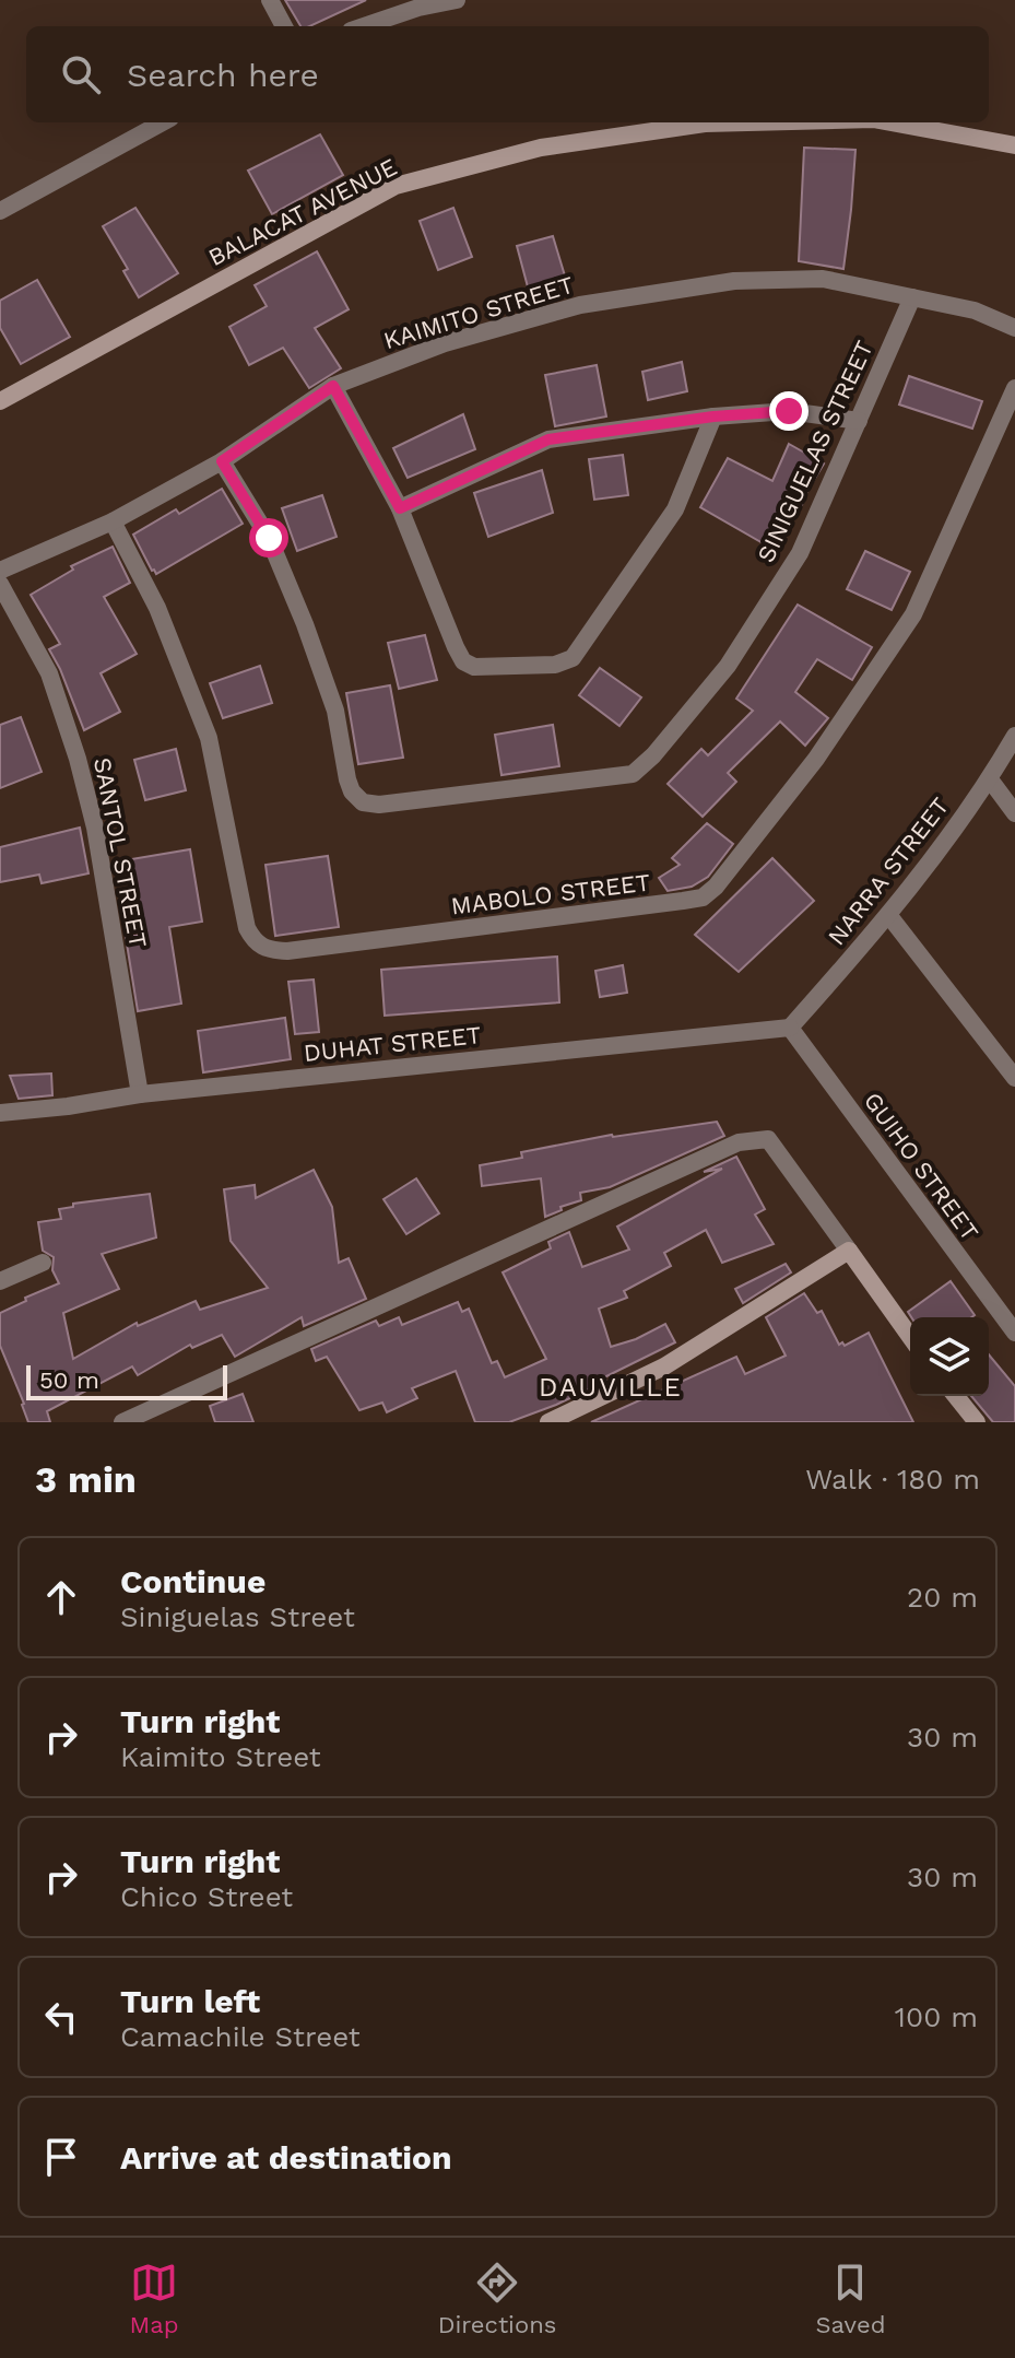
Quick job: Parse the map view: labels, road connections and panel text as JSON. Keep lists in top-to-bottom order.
{
  "streets": {
    "street": [
      "BALACAT AVENUE",
      "KAIMITO STREET",
      "SINIGUELAS STREET",
      "SANTOL STREET",
      "NARRA STREET",
      "MABOLO STREET",
      "DUHAT STREET",
      "GUIHO STREET"
    ]
  },
  "crossings": [
    ["KAIMITO STREET", "SINIGUELAS STREET"],
    ["KAIMITO STREET", "MABOLO STREET"],
    ["SANTOL STREET", "DUHAT STREET"],
    ["NARRA STREET", "DUHAT STREET"],
    ["NARRA STREET", "GUIHO STREET"],
    ["DUHAT STREET", "GUIHO STREET"]
  ],
  "districts": ["DAUVILLE"],
  "scale_bar": "50 m",
  "page": {
    "search": "Search here",
    "scale": "50 m",
    "heading": ["3 min", "Walk · 180 m"],
    "list": [
      ["Continue", "Siniguelas Street", "20 m"],
      ["Turn right", "Kaimito Street", "30 m"],
      ["Turn right", "Chico Street", "30 m"],
      ["Turn left", "Camachile Street", "100 m"],
      "Arrive at destination"
    ],
    "nav": ["Map", "Directions", "Saved"]
  }
}
